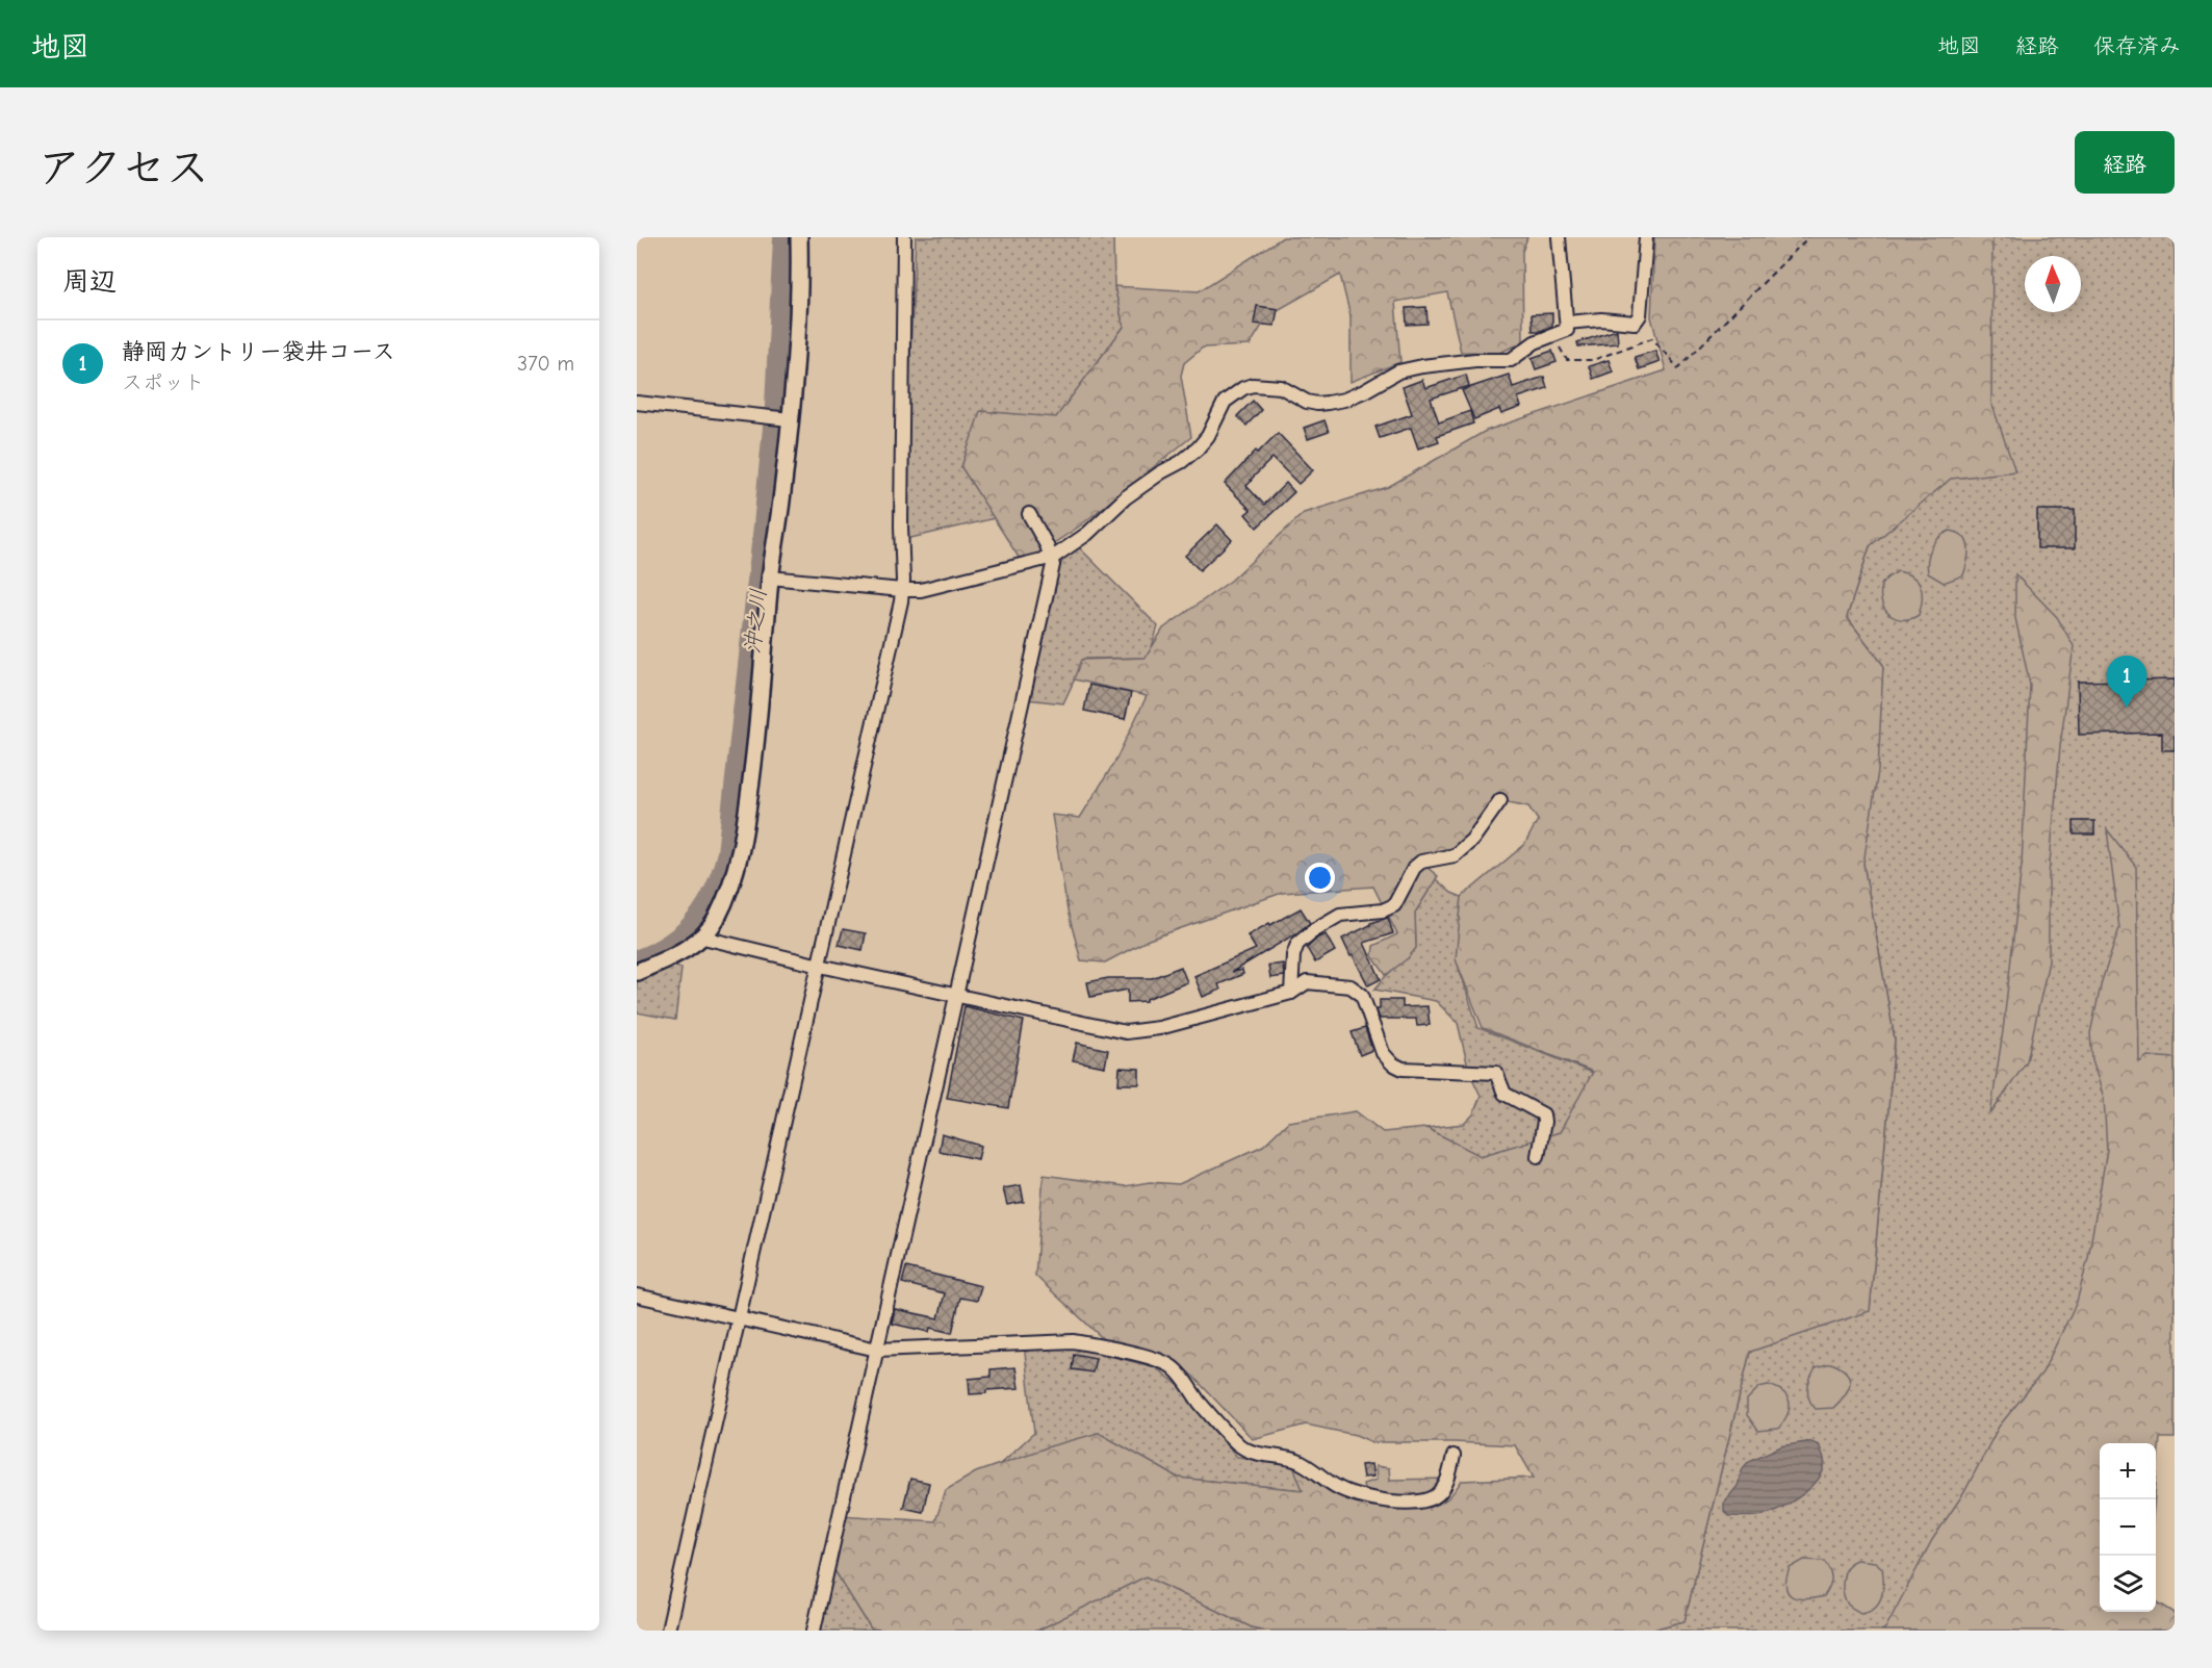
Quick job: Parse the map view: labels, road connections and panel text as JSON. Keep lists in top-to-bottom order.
{
  "water": ["沖之川"],
  "north": "top",
  "page": {
    "header": "地図",
    "nav": ["地図", "経路", "保存済み"],
    "title": "アクセス",
    "buttons": "経路",
    "heading": "周辺",
    "list": [
      {
        "mark": "1",
        "name": "静岡カントリー袋井コース",
        "note": "スポット",
        "value": "370 m"
      }
    ],
    "pins": "1",
    "map_buttons": ["+", "−"]
  }
}
